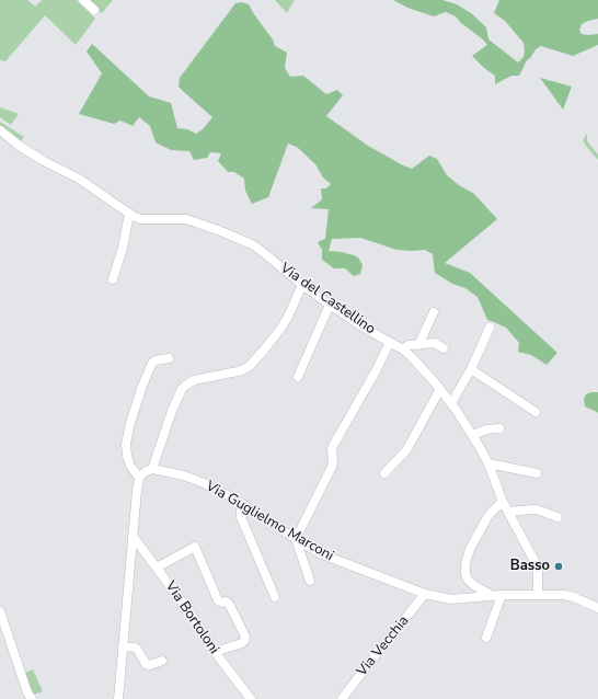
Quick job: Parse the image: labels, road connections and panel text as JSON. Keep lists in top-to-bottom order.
{
  "streets": {
    "street": [
      "Via del Castellino",
      "Via Guglielmo Marconi",
      "Via Bortoloni",
      "Via Vecchia"
    ]
  },
  "crossings": [
    ["Via del Castellino", "Via Guglielmo Marconi"],
    ["Via Guglielmo Marconi", "Via Vecchia"]
  ],
  "places": ["Basso"]
}
